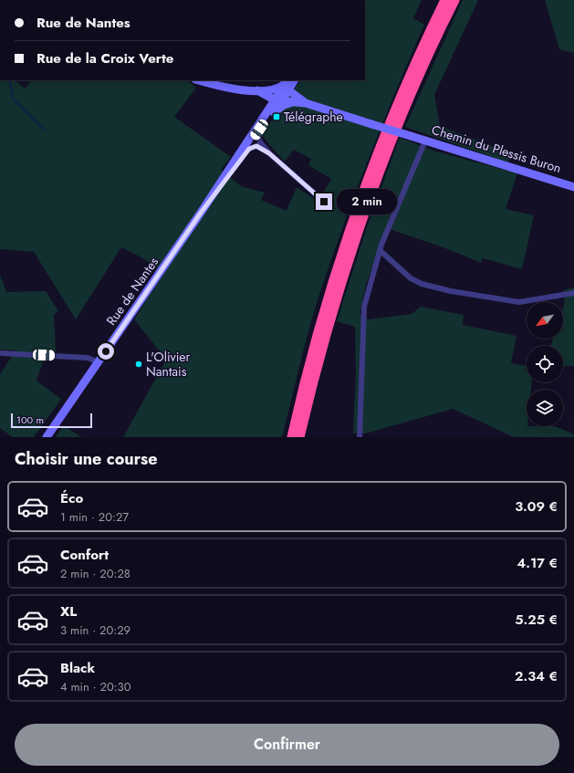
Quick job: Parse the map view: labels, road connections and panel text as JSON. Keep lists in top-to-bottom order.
{
  "streets": {
    "main road": ["Chemin du Plessis Buron", "Rue de Nantes"]
  },
  "places": {
    "transit": ["Télégraphe"],
    "other": ["L'Olivier Nantais"]
  },
  "scale_bar": "100 m",
  "north": "bottom left",
  "page": {
    "banner": ["Rue de Nantes", "Rue de la Croix Verte"],
    "bubble": "2 min",
    "scale": "100 m",
    "heading": "Choisir une course",
    "list": [
      {
        "name": "Éco",
        "note": "1 min · 20:27",
        "value": "3.09 €"
      },
      {
        "name": "Confort",
        "note": "2 min · 20:28",
        "value": "4.17 €"
      },
      {
        "name": "XL",
        "note": "3 min · 20:29",
        "value": "5.25 €"
      },
      {
        "name": "Black",
        "note": "4 min · 20:30",
        "value": "2.34 €"
      }
    ],
    "buttons": "Confirmer"
  }
}
